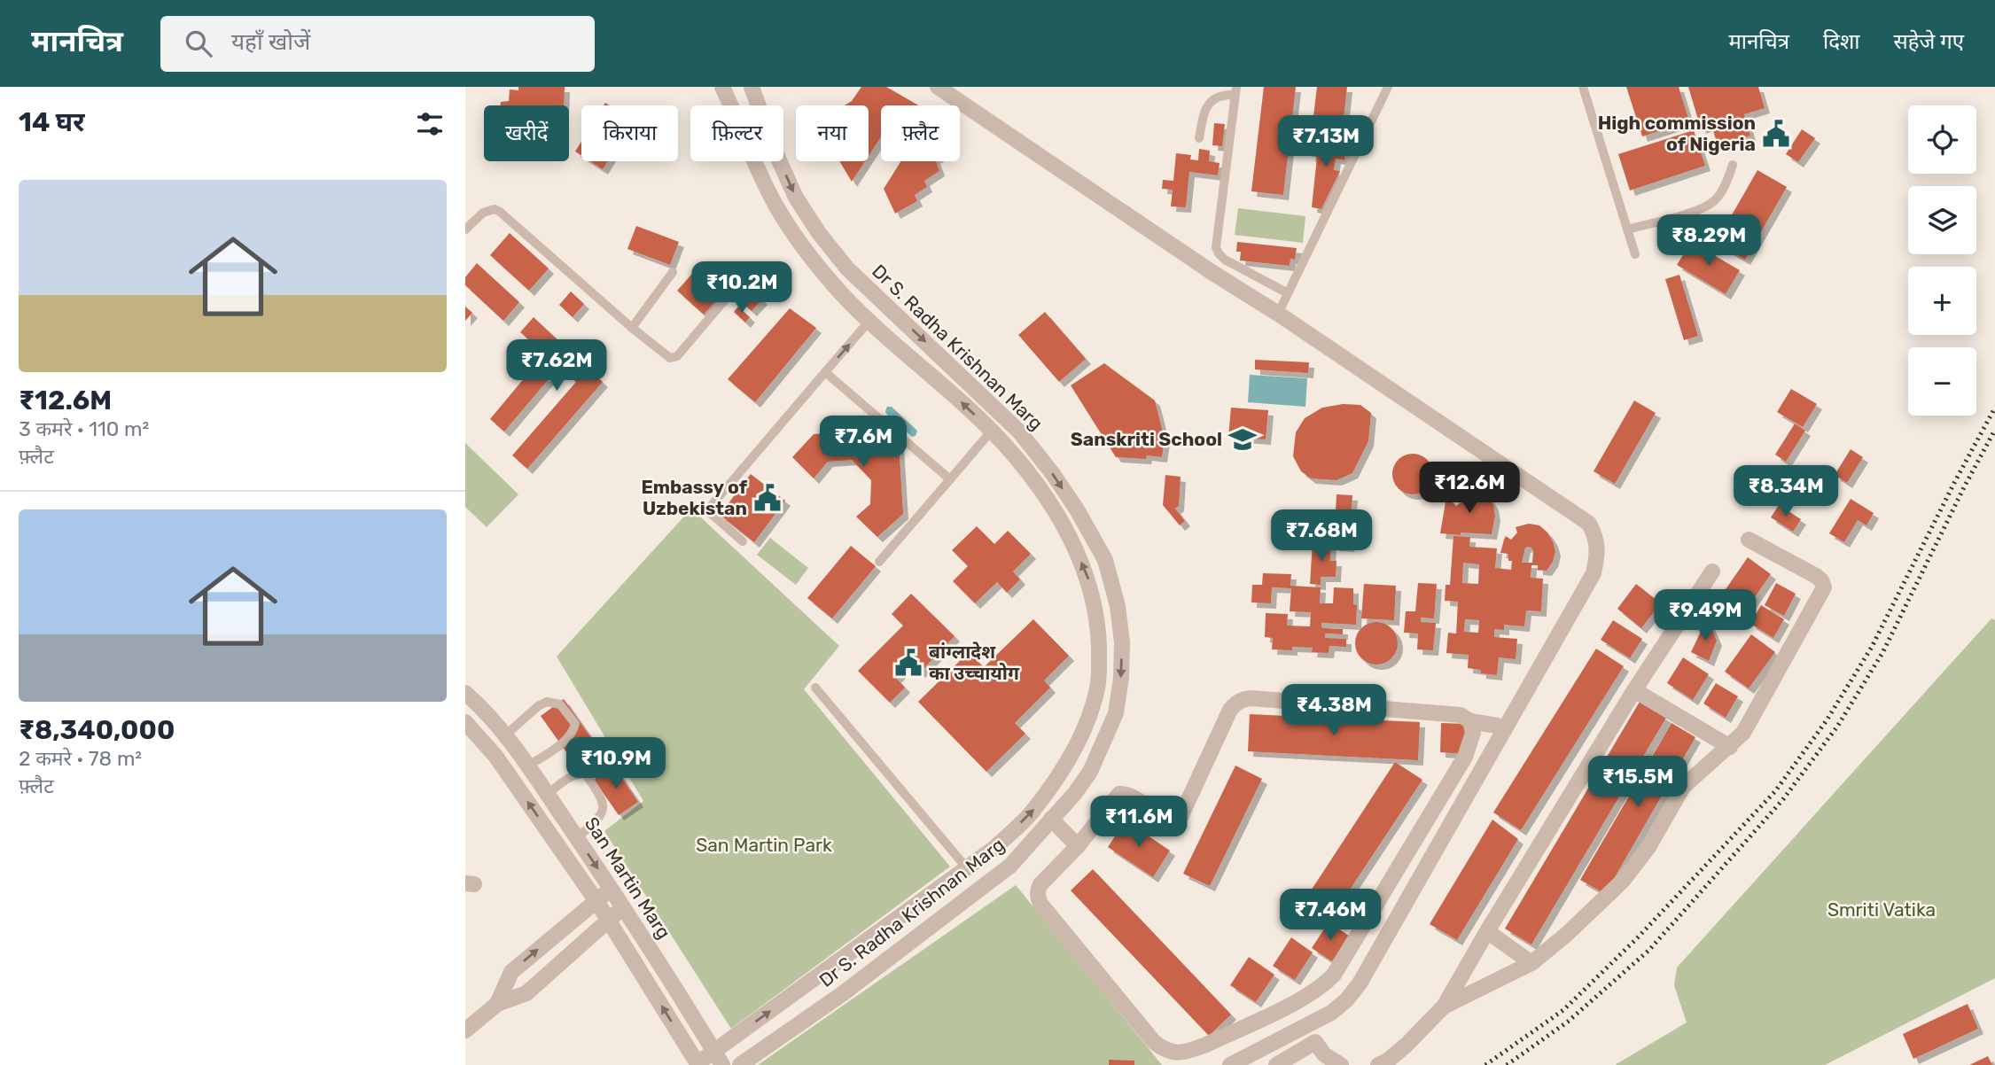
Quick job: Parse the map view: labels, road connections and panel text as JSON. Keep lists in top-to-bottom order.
{
  "streets": {
    "street": ["Dr S. Radha Krishnan Marg", "San Martin Marg"]
  },
  "crossings": [
    ["Dr S. Radha Krishnan Marg", "San Martin Marg"]
  ],
  "parks": ["San Martin Park", "Smriti Vatika"],
  "places": {
    "public building": ["High commission of Nigeria", "Embassy of Uzbekistan", "बांग्लादेश का उच्चायोग"],
    "school or university": ["Sanskriti School"]
  },
  "page": {
    "header": "मानचित्र",
    "search": "यहाँ खोजें",
    "nav": ["मानचित्र", "दिशा", "सहेजे गए"],
    "heading": "14 घर",
    "map_buttons": ["+", "−"],
    "chip": [
      "खरीदें",
      "किराया",
      "फ़िल्टर",
      "नया",
      "फ़्लैट"
    ],
    "price": [
      "₹7.13M",
      "₹8.29M",
      "₹10.2M",
      "₹7.62M",
      "₹7.6M",
      "₹12.6M",
      "₹8.34M",
      "₹7.68M",
      "₹9.49M",
      "₹4.38M",
      "₹10.9M",
      "₹15.5M",
      "₹11.6M",
      "₹7.46M"
    ],
    "list": [
      {
        "name": "₹12.6M",
        "note": "3 कमरे · 110 m² · फ़्लैट"
      },
      {
        "name": "₹8,340,000",
        "note": "2 कमरे · 78 m² · फ़्लैट"
      }
    ]
  }
}
